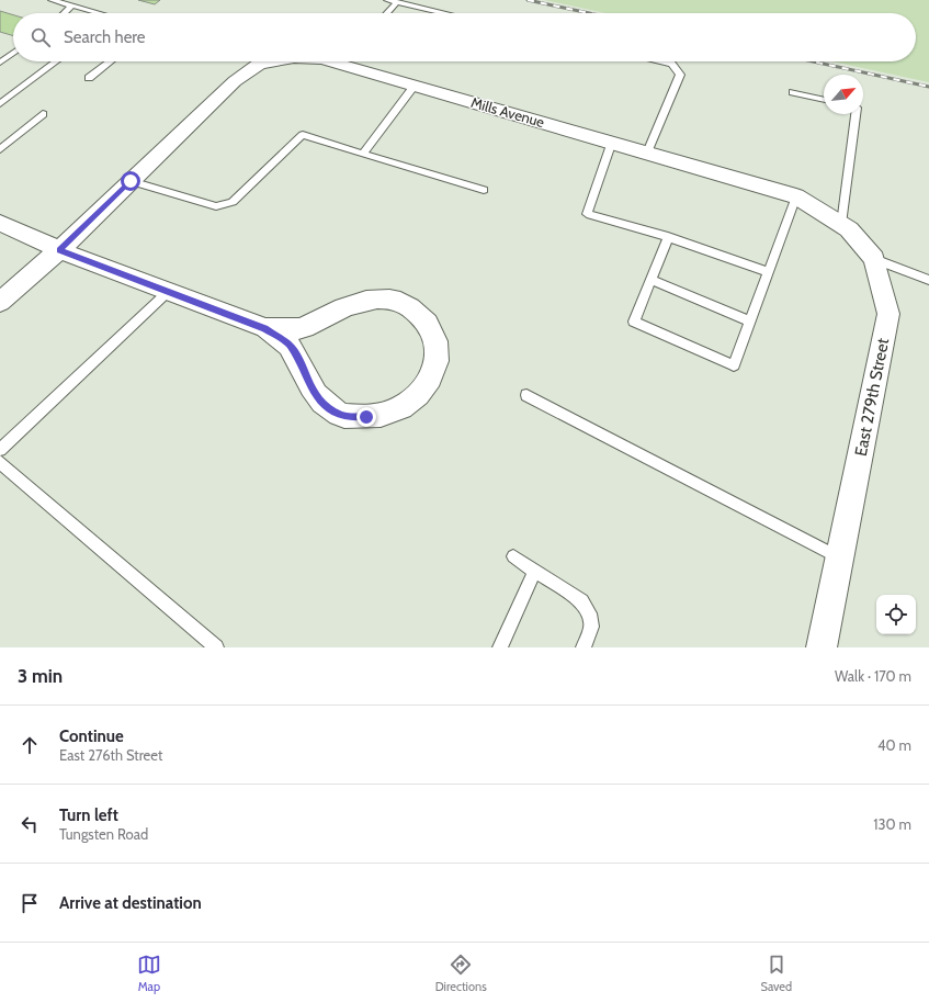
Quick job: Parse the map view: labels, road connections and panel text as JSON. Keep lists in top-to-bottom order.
{
  "streets": {
    "street": ["Mills Avenue", "East 279th Street"]
  },
  "crossings": [
    ["Mills Avenue", "East 279th Street"]
  ],
  "north": "top right",
  "page": {
    "search": "Search here",
    "heading": ["3 min", "Walk · 170 m"],
    "list": [
      ["Continue", "East 276th Street", "40 m"],
      ["Turn left", "Tungsten Road", "130 m"],
      "Arrive at destination"
    ],
    "nav": ["Map", "Directions", "Saved"]
  }
}
